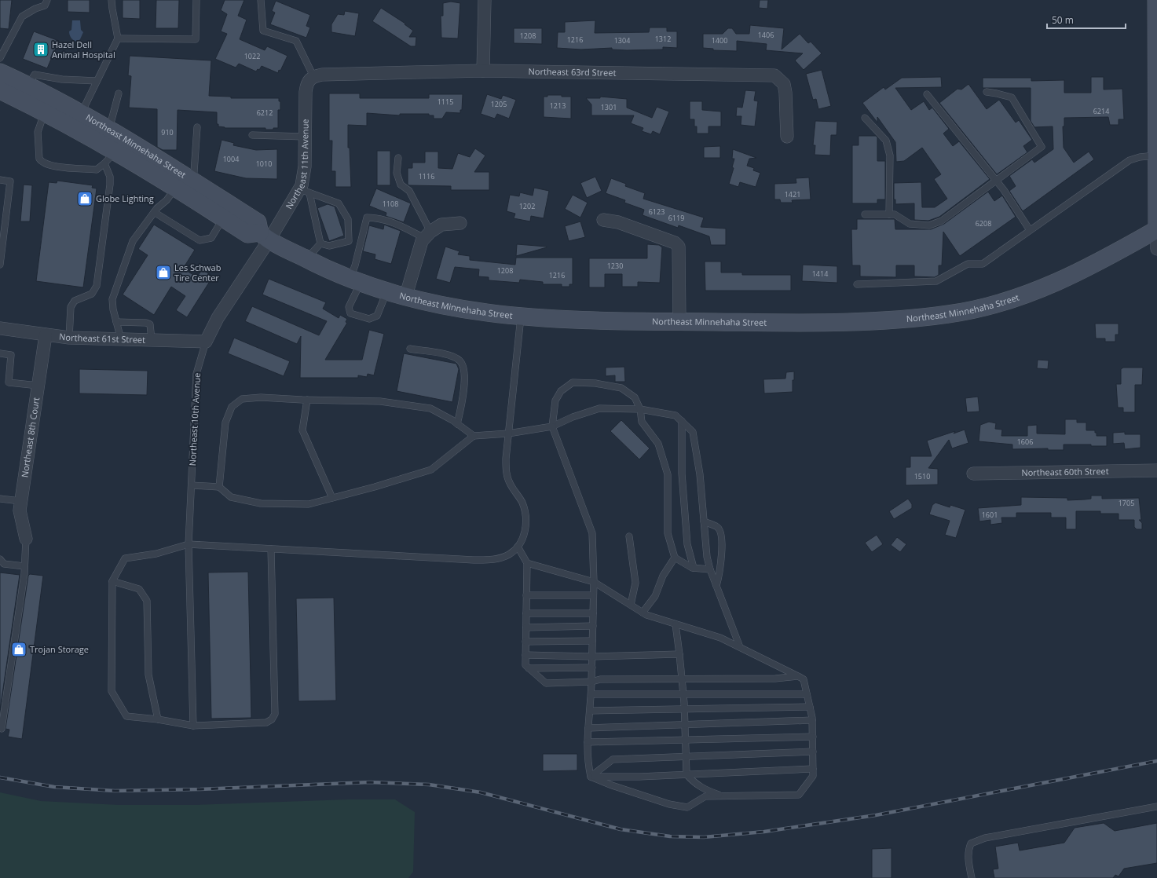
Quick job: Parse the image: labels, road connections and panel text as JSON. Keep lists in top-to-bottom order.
{
  "streets": {
    "main road": ["Northeast Minnehaha Street"],
    "street": [
      "Northeast 63rd Street",
      "Northeast 11th Avenue",
      "Northeast 61st Street",
      "Northeast 10th Avenue",
      "Northeast 8th Court",
      "Northeast 60th Street"
    ]
  },
  "crossings": [
    ["Northeast 63rd Street", "Northeast 11th Avenue"],
    ["Northeast Minnehaha Street", "Northeast 11th Avenue"],
    ["Northeast Minnehaha Street", "Northeast 10th Avenue"],
    ["Northeast 11th Avenue", "Northeast 10th Avenue"],
    ["Northeast 61st Street", "Northeast 10th Avenue"],
    ["Northeast 61st Street", "Northeast 8th Court"]
  ],
  "places": {
    "building": ["Hazel Dell Animal Hospital"],
    "shop": ["Globe Lighting", "Les Schwab Tire Center", "Trojan Storage"]
  },
  "house_numbers": [
    "1406",
    "1208",
    "1312",
    "1216",
    "1304",
    "1400",
    "1022",
    "1115",
    "1205",
    "1213",
    "1301",
    "6214",
    "6212",
    "910",
    "1004",
    "1010",
    "1116",
    "1421",
    "1108",
    "1202",
    "6123",
    "6119",
    "6208",
    "1230",
    "1208",
    "1414",
    "1216",
    "1606",
    "1510",
    "1705",
    "1601"
  ],
  "scale_bar": "50 m"
}
